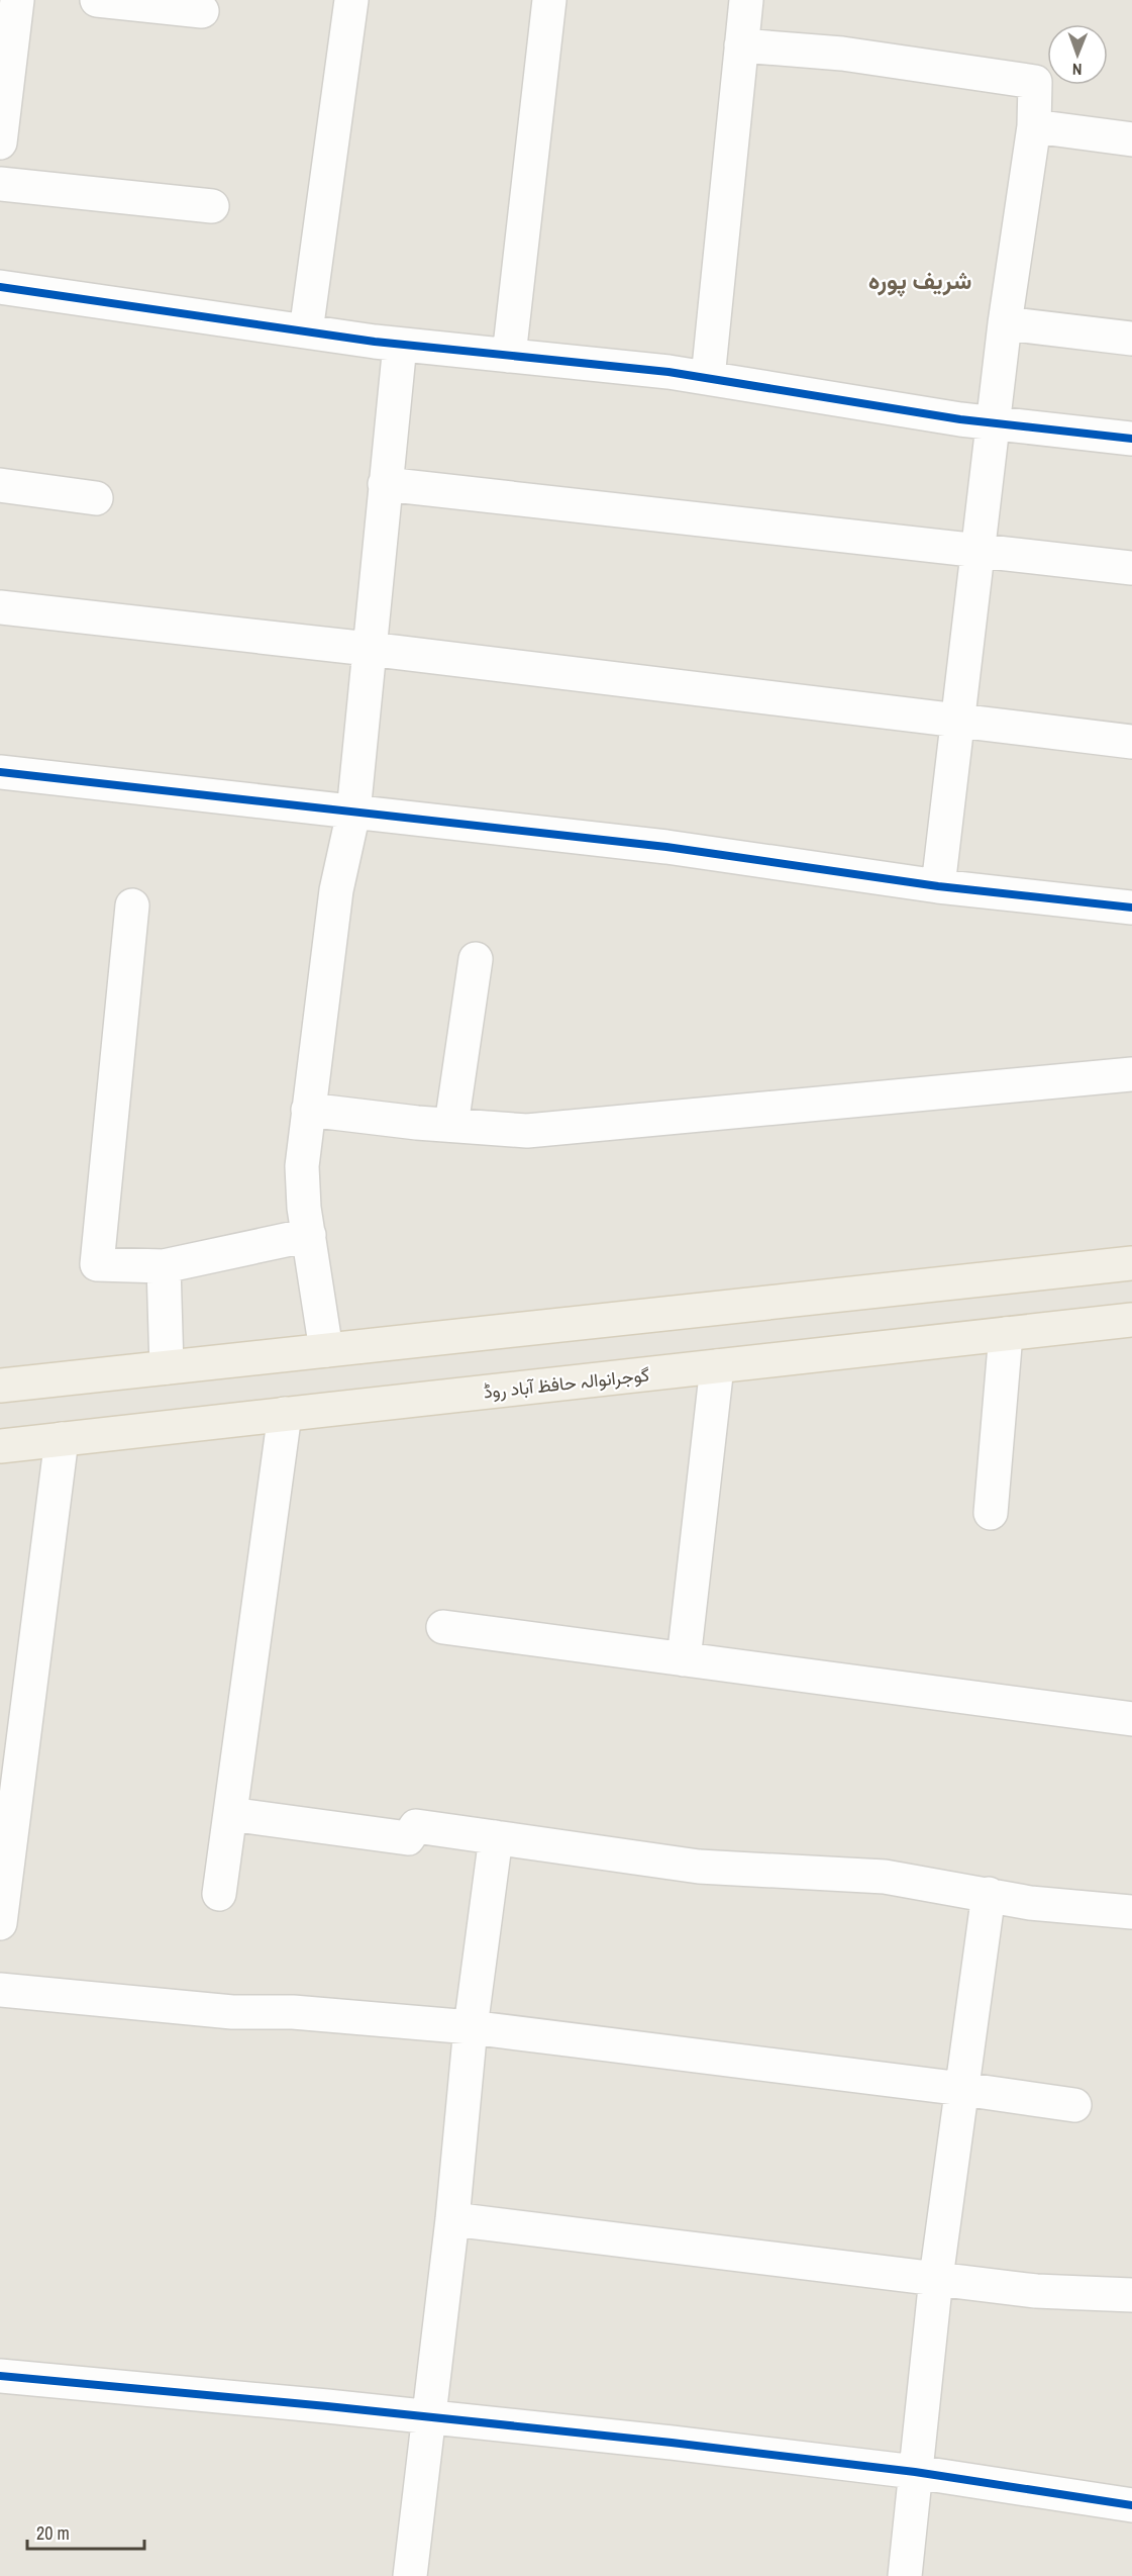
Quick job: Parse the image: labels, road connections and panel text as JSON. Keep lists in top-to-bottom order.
{
  "streets": {
    "main road": ["گوجرانوالہ حافظ آباد روڈ"]
  },
  "districts": ["شریف پورہ"],
  "scale_bar": "20 m",
  "north": "bottom"
}
